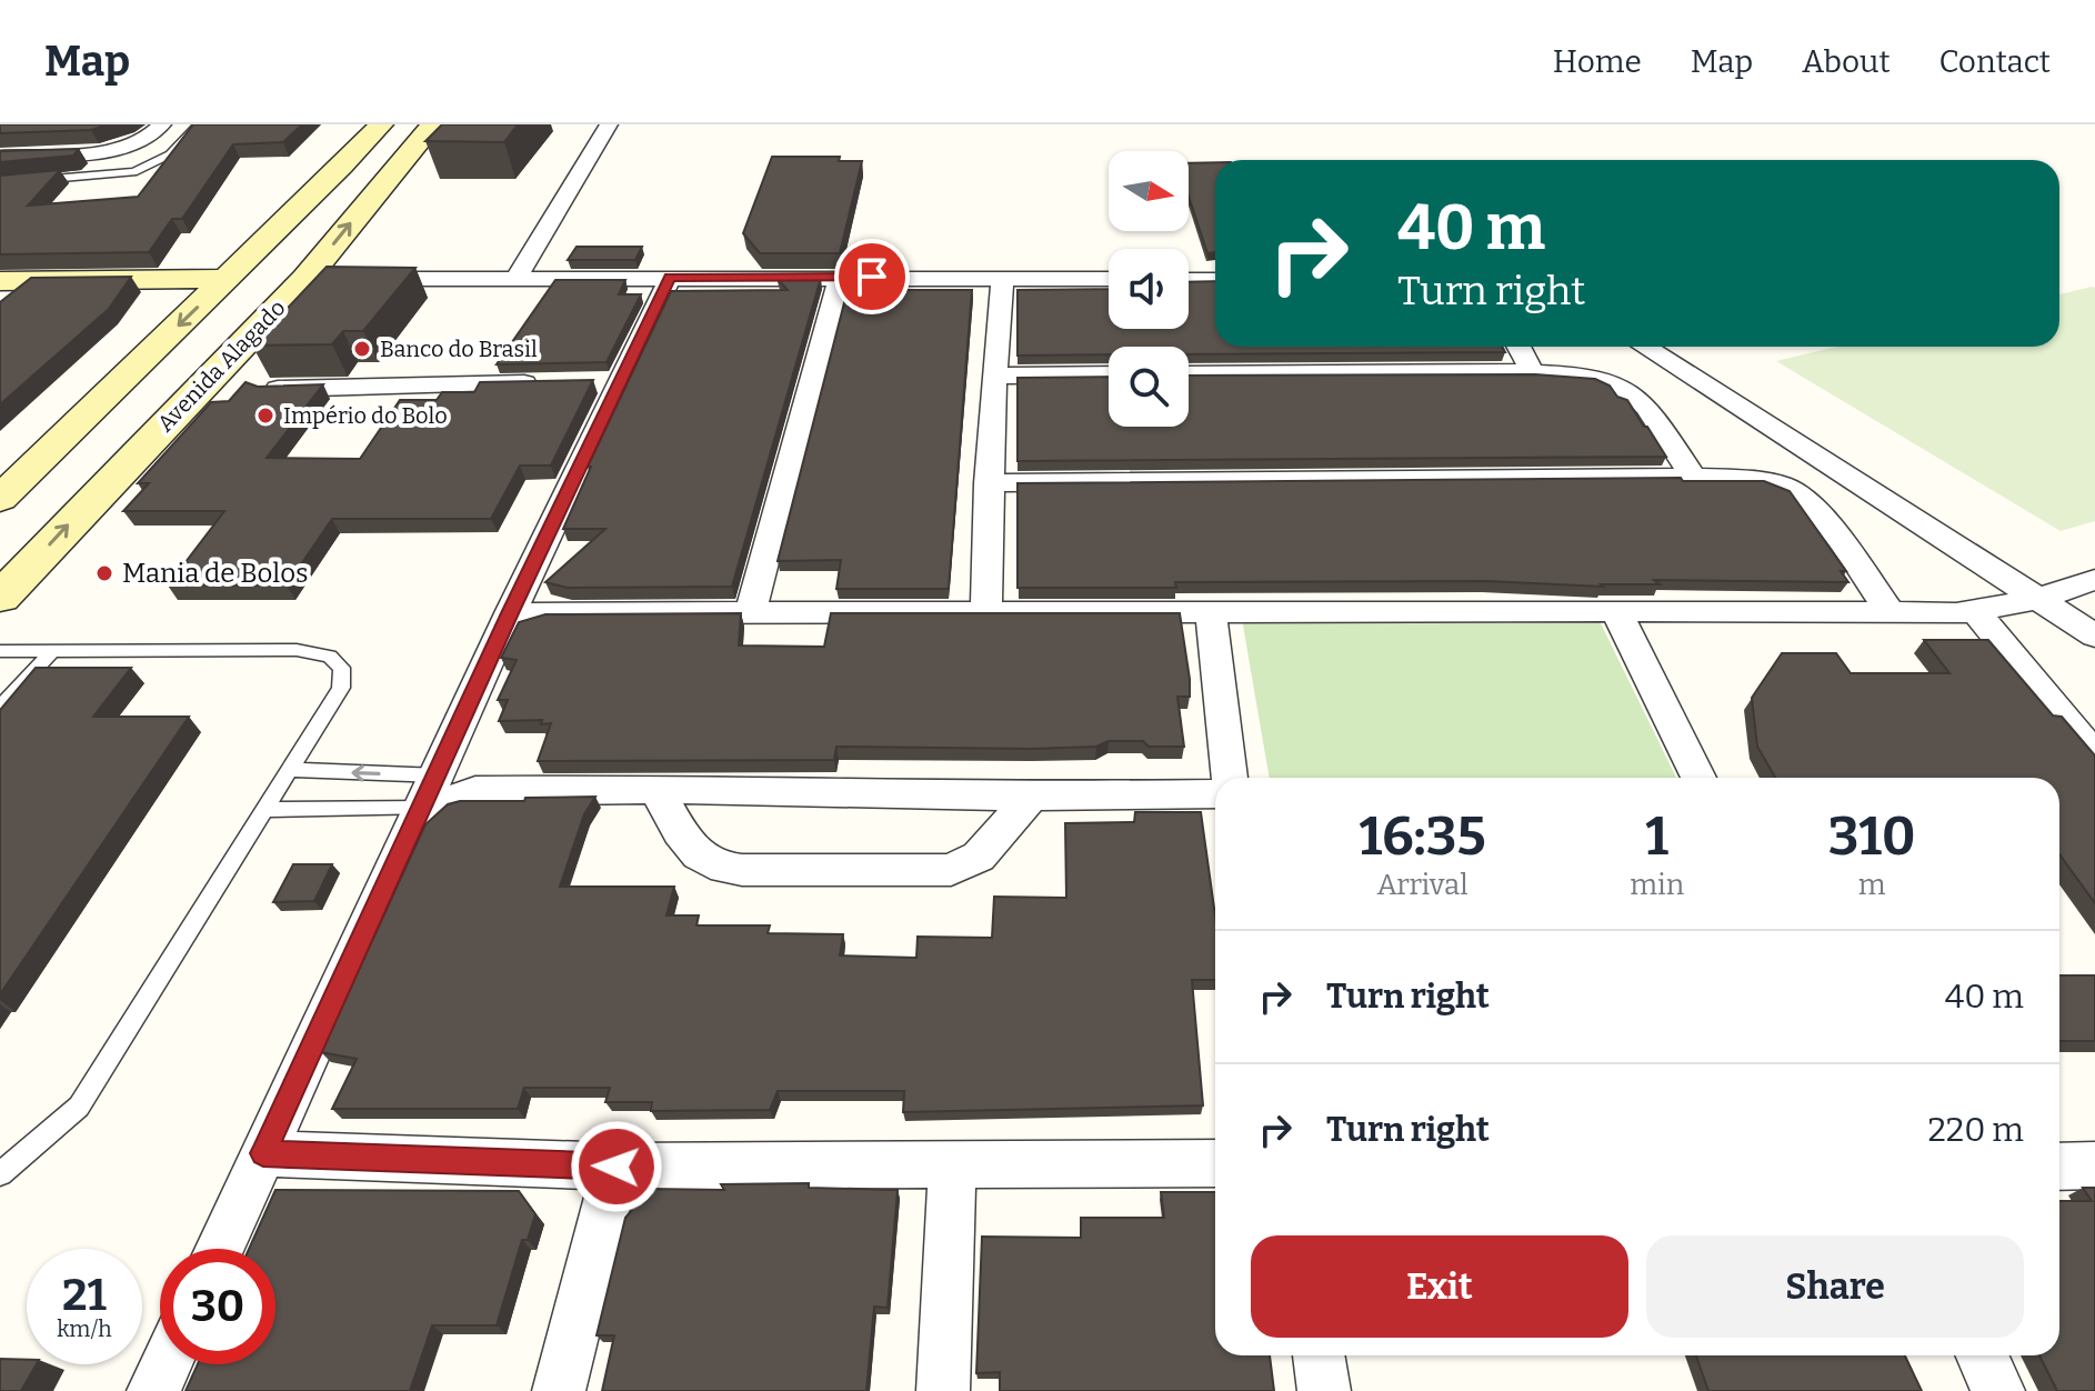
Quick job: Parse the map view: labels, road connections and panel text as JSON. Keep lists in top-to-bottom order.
{
  "streets": {
    "main road": ["Avenida Alagado"]
  },
  "places": ["Banco do Brasil", "Império do Bolo", "Mania de Bolos"],
  "north": "right",
  "page": {
    "header": "Map",
    "nav": [
      "Home",
      "Map",
      "About",
      "Contact"
    ],
    "turn": ["40 m", "Turn right"],
    "eta": [
      "16:35",
      "Arrival",
      "1",
      "min",
      "310",
      "m"
    ],
    "list": [
      {
        "name": "Turn right",
        "value": "40 m"
      },
      {
        "name": "Turn right",
        "value": "220 m"
      }
    ],
    "buttons": ["Exit", "Share"],
    "speed": "21 km/h",
    "limit": "30"
  }
}
